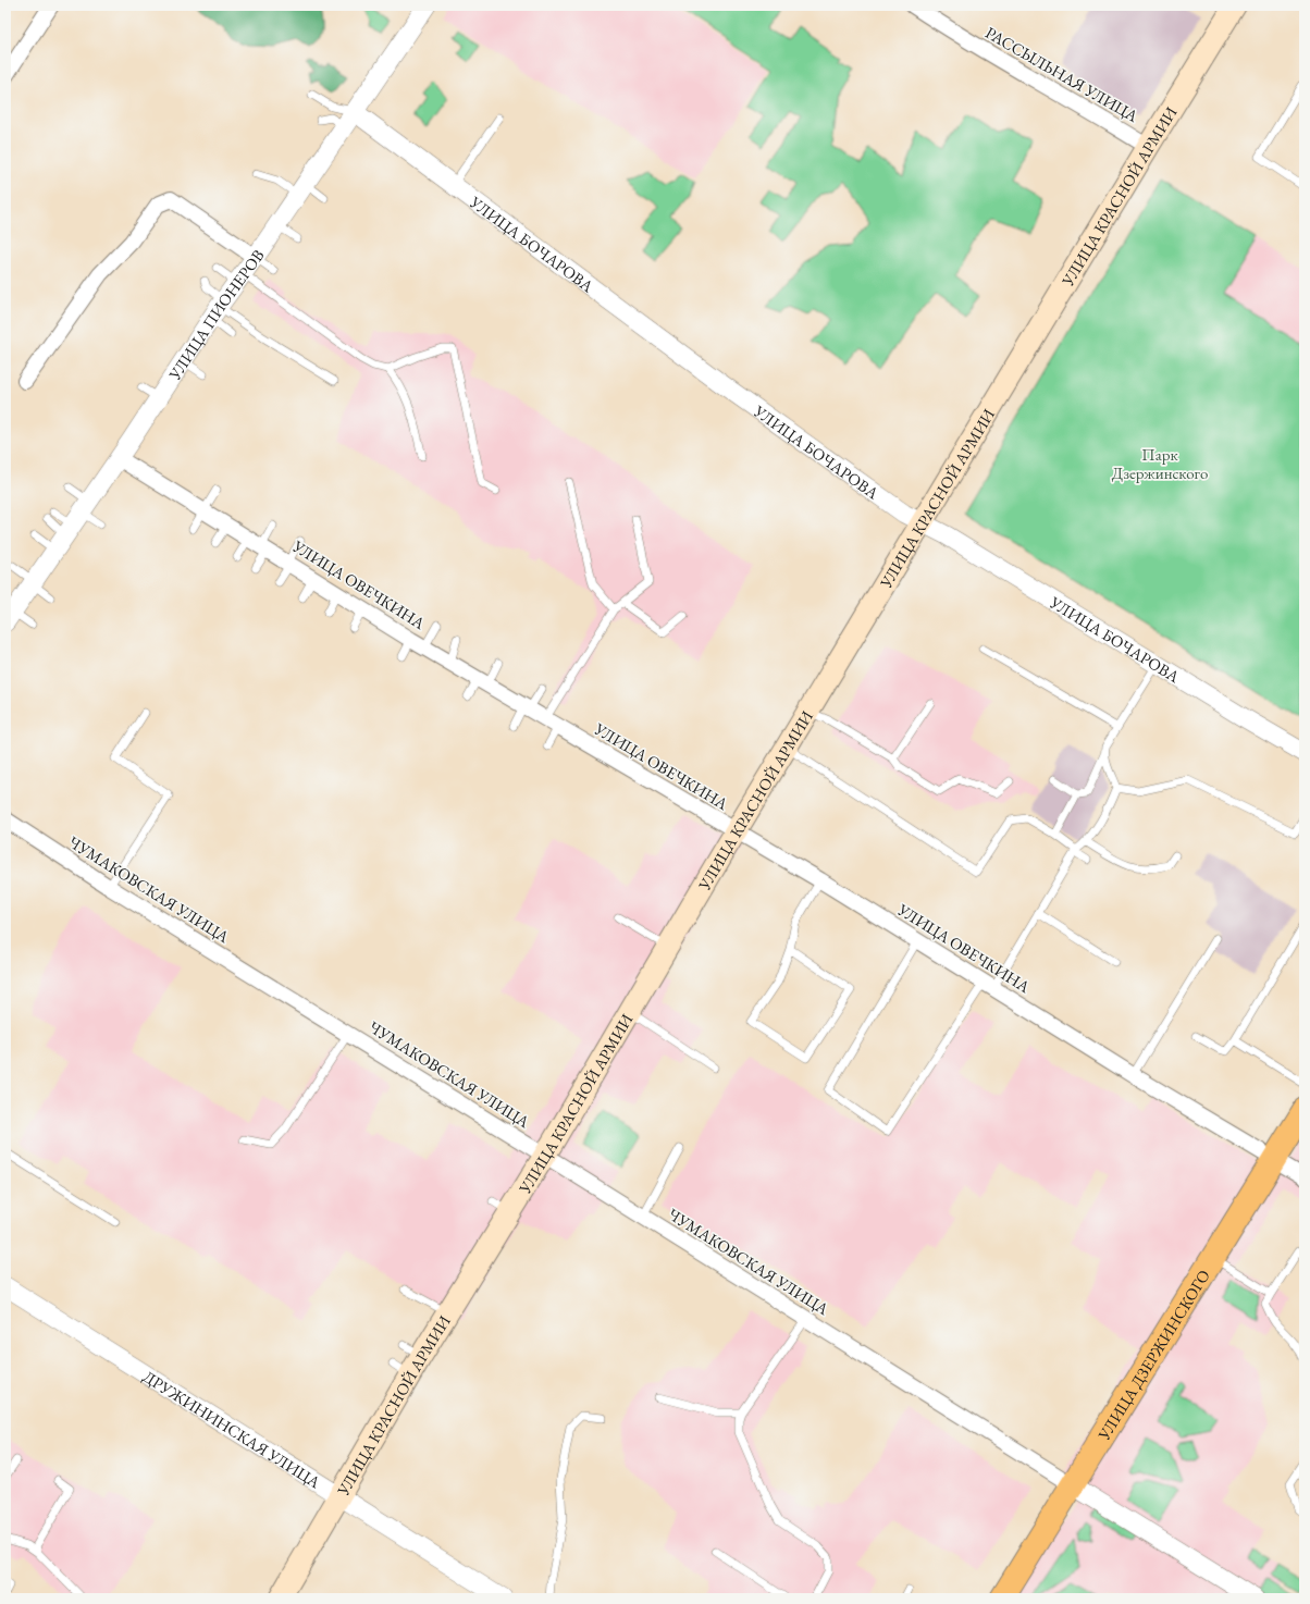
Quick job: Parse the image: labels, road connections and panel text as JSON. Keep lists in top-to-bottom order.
{
  "streets": {
    "main road": ["УЛИЦА КРАСНОЙ АРМИИ", "УЛИЦА ДЗЕРЖИНСКОГО"],
    "street": [
      "РАССЫЛЬНАЯ УЛИЦА",
      "УЛИЦА БОЧАРОВА",
      "УЛИЦА ПИОНЕРОВ",
      "УЛИЦА ОВЕЧКИНА",
      "ЧУМАКОВСКАЯ УЛИЦА",
      "ДРУЖИНИНСКАЯ УЛИЦА"
    ]
  },
  "crossings": [
    ["РАССЫЛЬНАЯ УЛИЦА", "УЛИЦА КРАСНОЙ АРМИИ"],
    ["УЛИЦА КРАСНОЙ АРМИИ", "УЛИЦА БОЧАРОВА"],
    ["УЛИЦА КРАСНОЙ АРМИИ", "УЛИЦА ОВЕЧКИНА"],
    ["УЛИЦА КРАСНОЙ АРМИИ", "ЧУМАКОВСКАЯ УЛИЦА"],
    ["УЛИЦА КРАСНОЙ АРМИИ", "ДРУЖИНИНСКАЯ УЛИЦА"],
    ["УЛИЦА БОЧАРОВА", "УЛИЦА ПИОНЕРОВ"],
    ["УЛИЦА ПИОНЕРОВ", "УЛИЦА ОВЕЧКИНА"],
    ["УЛИЦА ОВЕЧКИНА", "УЛИЦА ДЗЕРЖИНСКОГО"],
    ["ЧУМАКОВСКАЯ УЛИЦА", "УЛИЦА ДЗЕРЖИНСКОГО"]
  ],
  "parks": ["Парк Дзержинского"]
}
